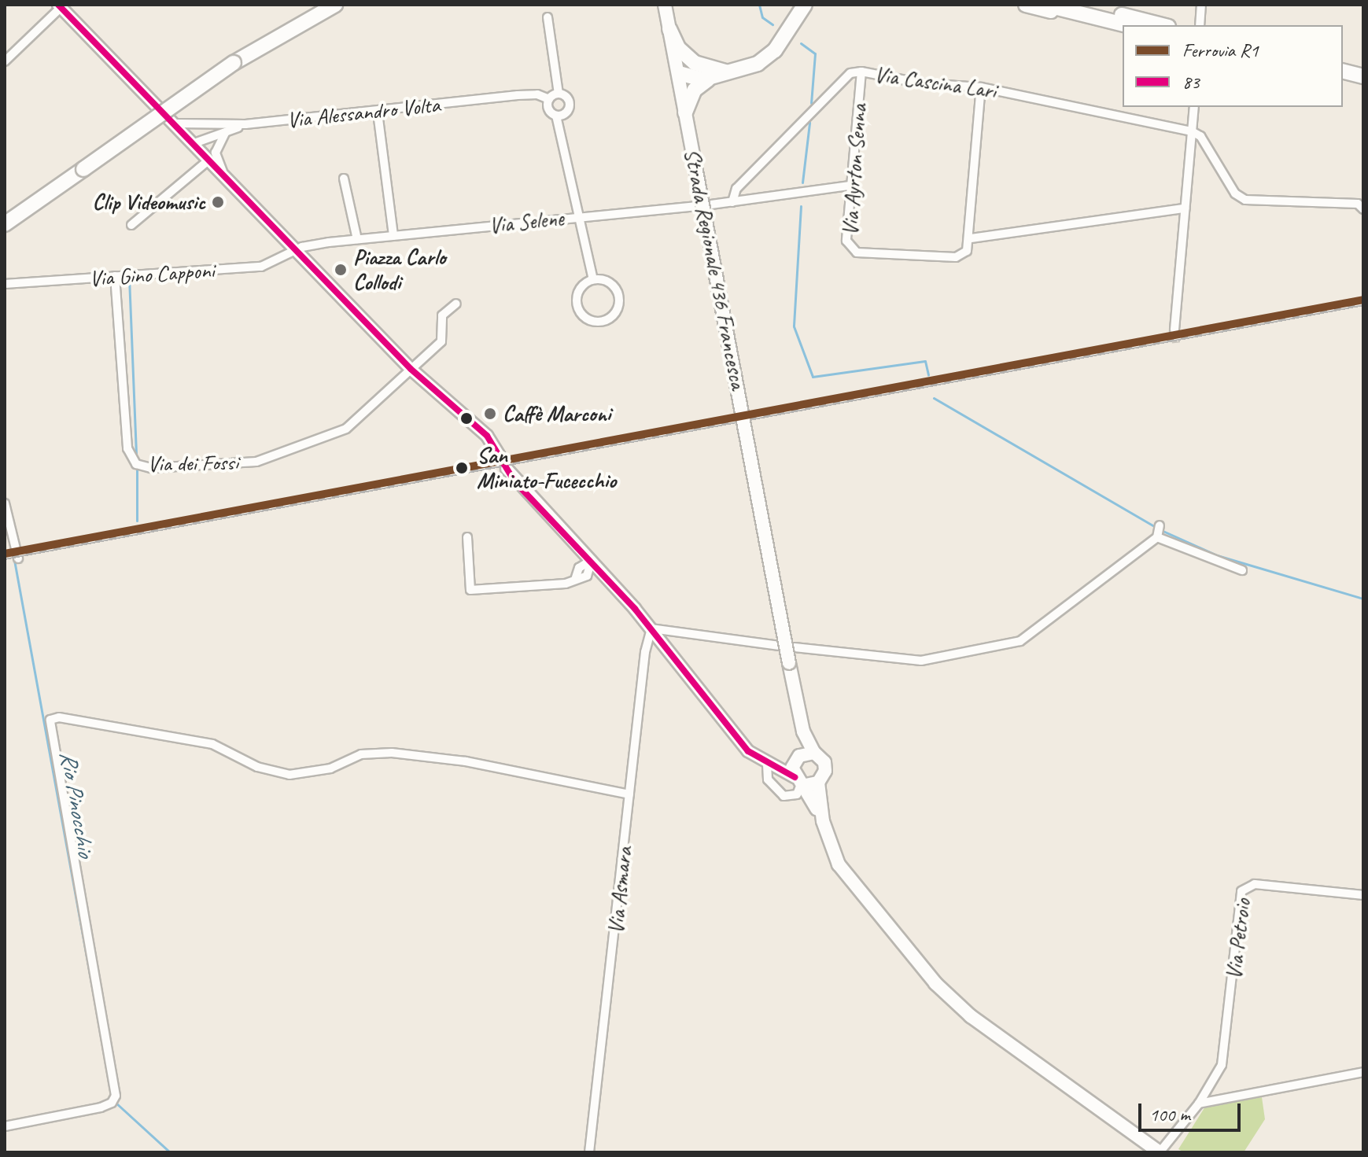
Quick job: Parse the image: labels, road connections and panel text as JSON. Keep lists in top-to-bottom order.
{
  "streets": {
    "main road": ["Strada Regionale 436 Francesca"],
    "street": [
      "Via Cascina Lari",
      "Via Alessandro Volta",
      "Via Ayrton Senna",
      "Via Selene",
      "Via Gino Capponi",
      "Via dei Fossi",
      "Via Asmara",
      "Via Petroio"
    ]
  },
  "crossings": [
    ["Via Cascina Lari", "Via Ayrton Senna"],
    ["Via Selene", "Via Gino Capponi"],
    ["Strada Regionale 436 Francesca", "Via Petroio"],
    ["Via Gino Capponi", "Via dei Fossi"]
  ],
  "water": ["Rio Pinocchio"],
  "places": [
    "Clip Videomusic",
    "Piazza Carlo Collodi",
    "Caffè Marconi",
    "San Miniato-Fucecchio"
  ],
  "lines": ["transit line 83", "rail line R1"],
  "legend": ["Ferrovia R1", "83"],
  "scale_bar": "100 m"
}
